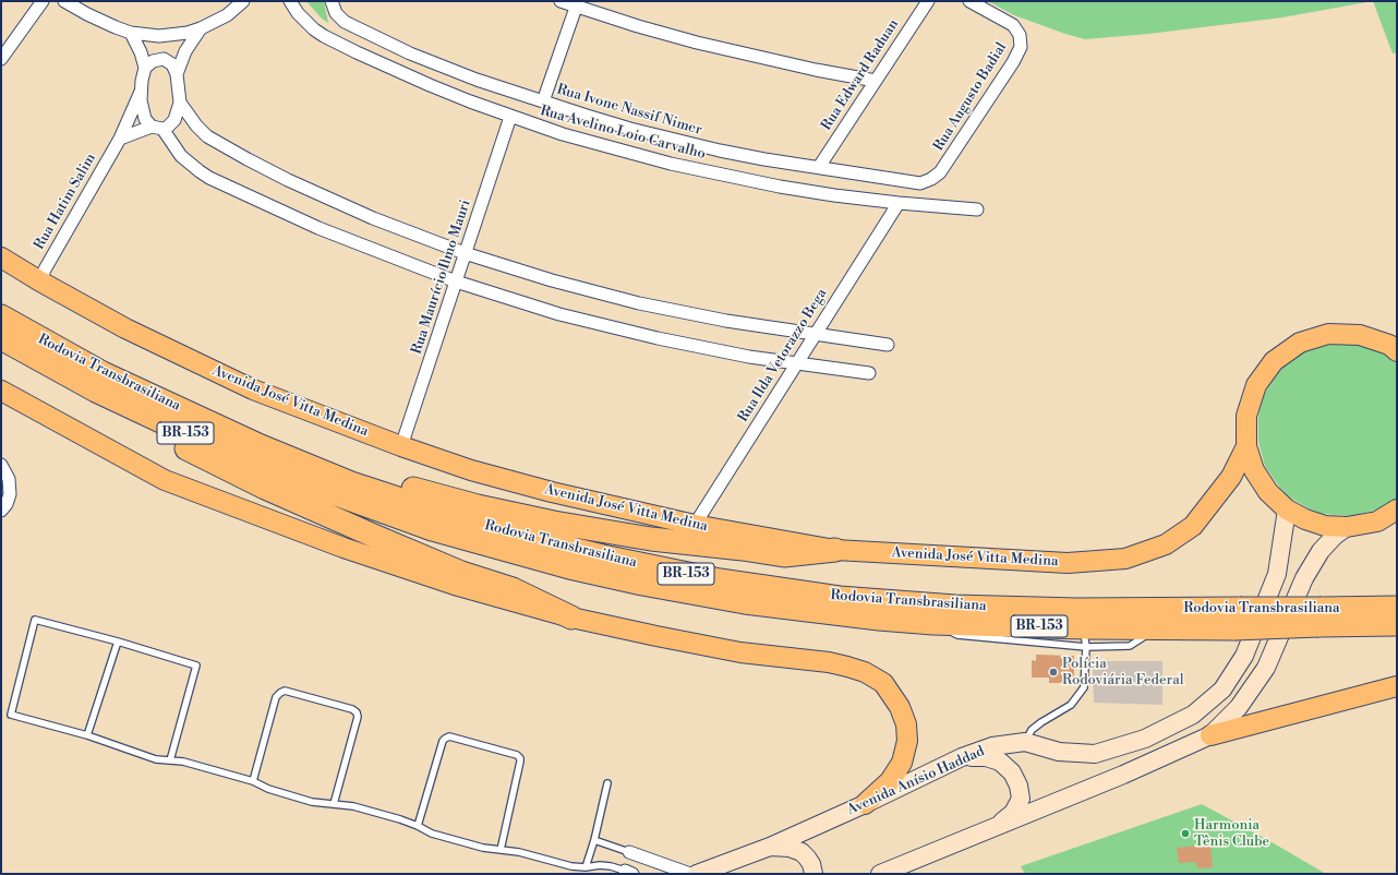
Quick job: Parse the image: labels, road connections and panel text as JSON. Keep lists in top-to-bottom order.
{
  "streets": {
    "highway": ["Rodovia Transbrasiliana", "BR-153"],
    "main road": ["Avenida José Vitta Medina", "Avenida Anísio Haddad"],
    "street": [
      "Rua Edward Raduan",
      "Rua Augusto Badial",
      "Rua Ivone Nassif Nimer",
      "Rua Avelino Loio Carvalho",
      "Rua Hatim Salim",
      "Rua Maurício Ilmo Mauri",
      "Rua Ilda Vetorazzo Bega"
    ]
  },
  "crossings": [
    ["Rua Edward Raduan", "Rua Ivone Nassif Nimer"],
    ["Rua Augusto Badial", "Rua Ivone Nassif Nimer"],
    ["Rua Avelino Loio Carvalho", "Rua Maurício Ilmo Mauri"],
    ["Rua Avelino Loio Carvalho", "Rua Ilda Vetorazzo Bega"],
    ["Rua Hatim Salim", "Rua Maurício Ilmo Mauri"],
    ["Rua Hatim Salim", "Rua Ilda Vetorazzo Bega"],
    ["Rua Hatim Salim", "Avenida José Vitta Medina"],
    ["Rua Maurício Ilmo Mauri", "Avenida José Vitta Medina"],
    ["Rua Ilda Vetorazzo Bega", "Avenida José Vitta Medina"]
  ],
  "places": ["Polícia Rodoviária Federal", "Harmonia Tênis Clube"]
}
